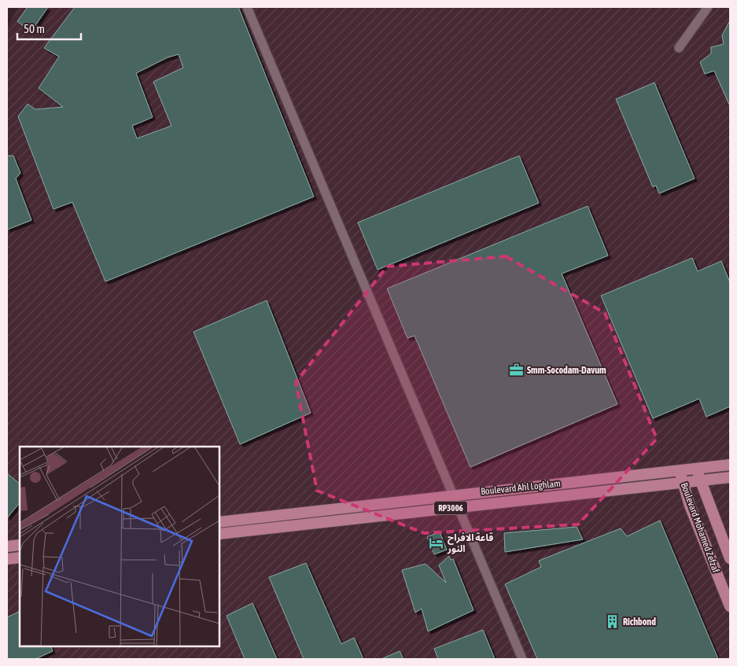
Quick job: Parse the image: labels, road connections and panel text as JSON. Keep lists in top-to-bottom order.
{
  "streets": {
    "main road": ["Boulevard Ahl Loghlam", "RP3006", "Boulevard Mohamed Zefzaf"]
  },
  "crossings": [
    ["Boulevard Ahl Loghlam", "Boulevard Mohamed Zefzaf"]
  ],
  "places": {
    "office": ["Smm-Socodam-Davum"],
    "hotel": ["قاعة الافراح النور"],
    "building": ["Richbond"]
  },
  "scale_bar": "50 m"
}
